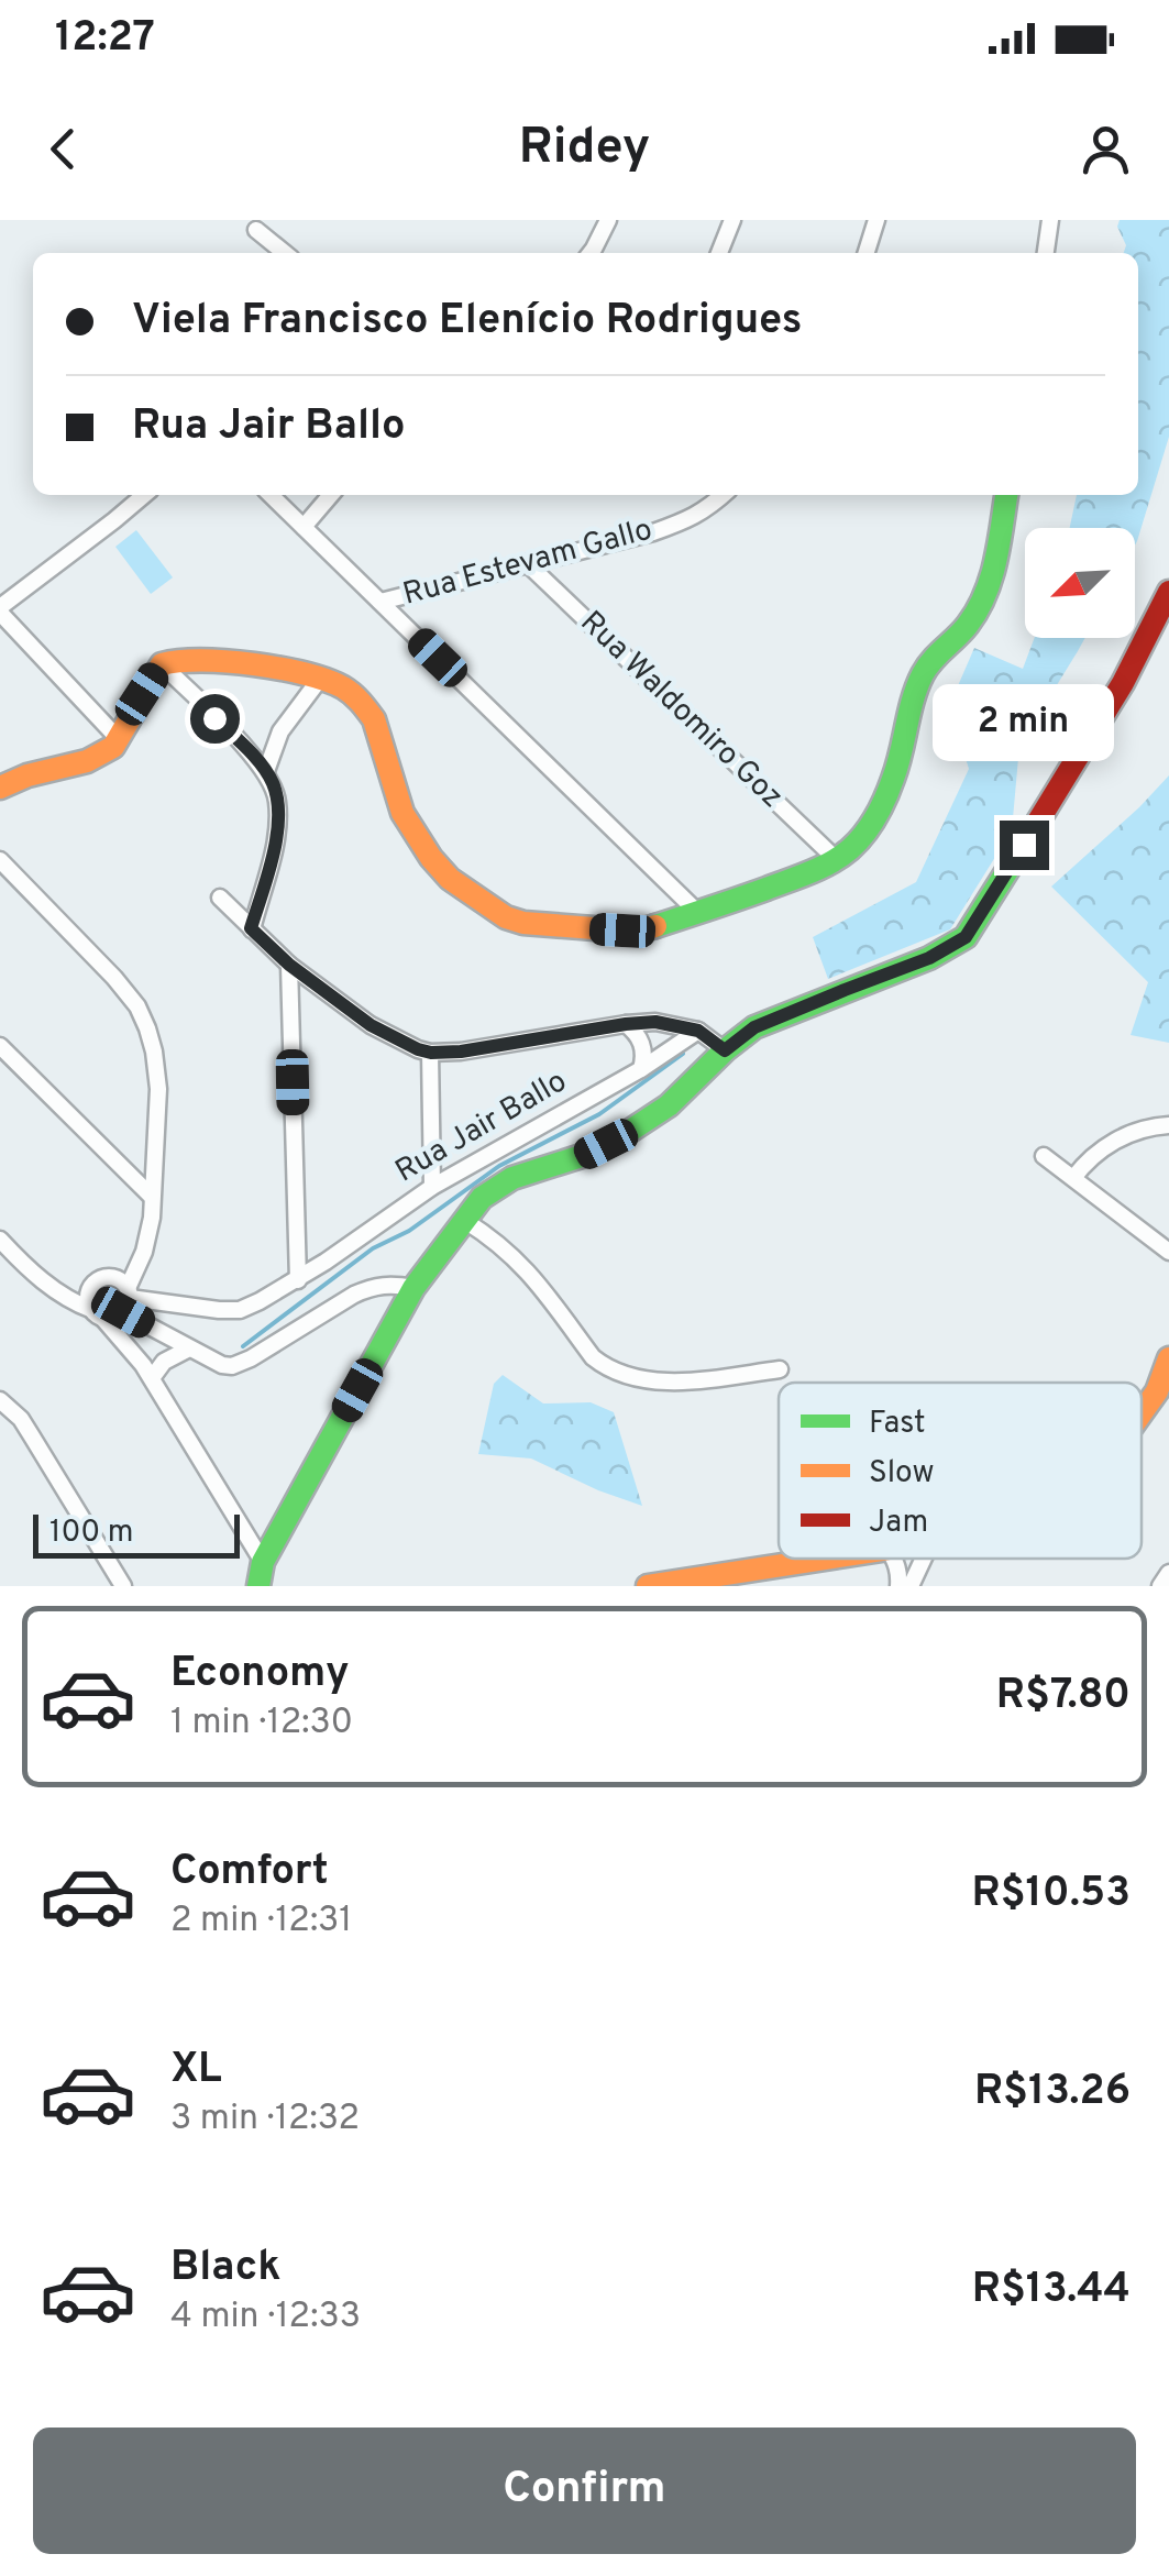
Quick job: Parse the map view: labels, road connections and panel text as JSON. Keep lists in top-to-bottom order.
{
  "streets": {
    "street": ["Rua Estevam Gallo", "Rua Waldomiro Goz", "Rua Jair Ballo"]
  },
  "crossings": [
    ["Rua Estevam Gallo", "Rua Waldomiro Goz"]
  ],
  "legend": ["Fast", "Slow", "Jam"],
  "scale_bar": "100 m",
  "north": "bottom left",
  "page": {
    "status": "12:27",
    "header": "Ridey",
    "banner": ["Viela Francisco Elenício Rodrigues", "Rua Jair Ballo"],
    "bubble": "2 min",
    "scale": "100 m",
    "list": [
      {
        "name": "Economy",
        "note": "1 min · 12:30",
        "value": "R$7.80"
      },
      {
        "name": "Comfort",
        "note": "2 min · 12:31",
        "value": "R$10.53"
      },
      {
        "name": "XL",
        "note": "3 min · 12:32",
        "value": "R$13.26"
      },
      {
        "name": "Black",
        "note": "4 min · 12:33",
        "value": "R$13.44"
      }
    ],
    "buttons": "Confirm"
  }
}
